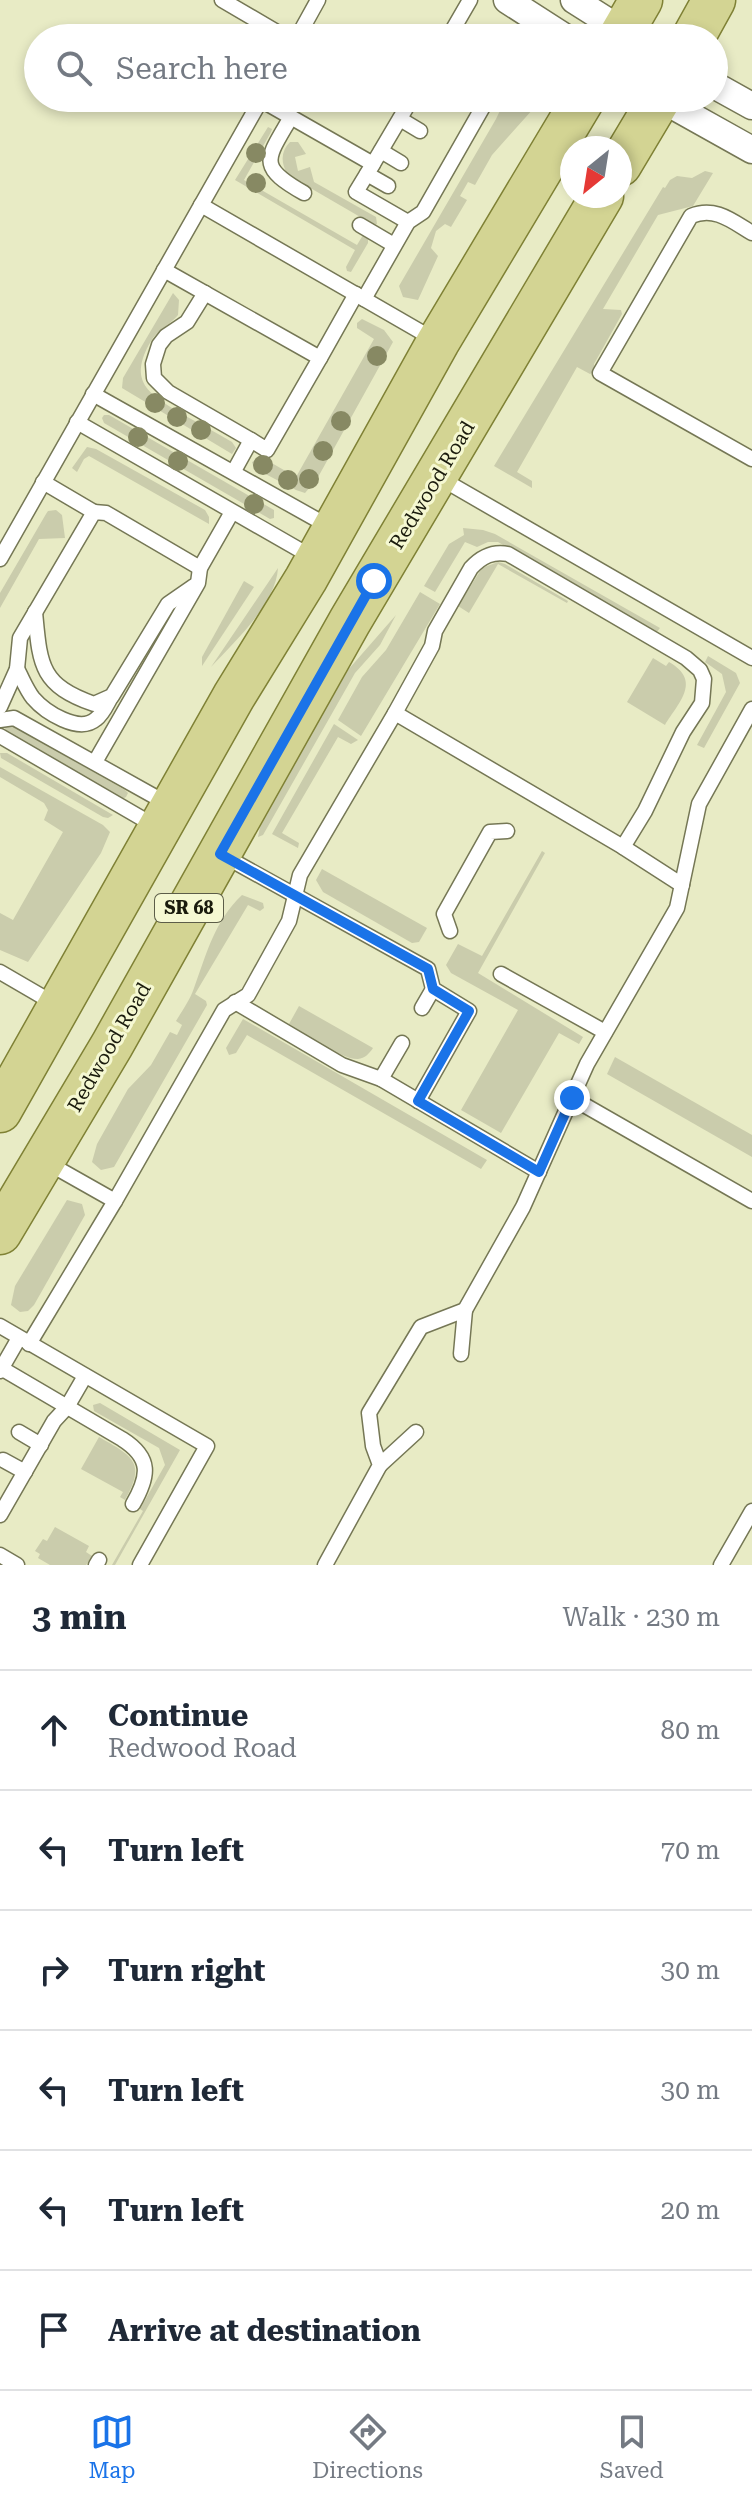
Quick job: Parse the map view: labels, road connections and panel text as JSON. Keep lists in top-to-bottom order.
{
  "streets": {
    "main road": ["Redwood Road", "SR 68"]
  },
  "north": "bottom left",
  "page": {
    "search": "Search here",
    "heading": ["3 min", "Walk · 230 m"],
    "list": [
      ["Continue", "Redwood Road", "80 m"],
      ["Turn left", "70 m"],
      ["Turn right", "30 m"],
      ["Turn left", "30 m"],
      ["Turn left", "20 m"],
      "Arrive at destination"
    ],
    "nav": ["Map", "Directions", "Saved"]
  }
}
